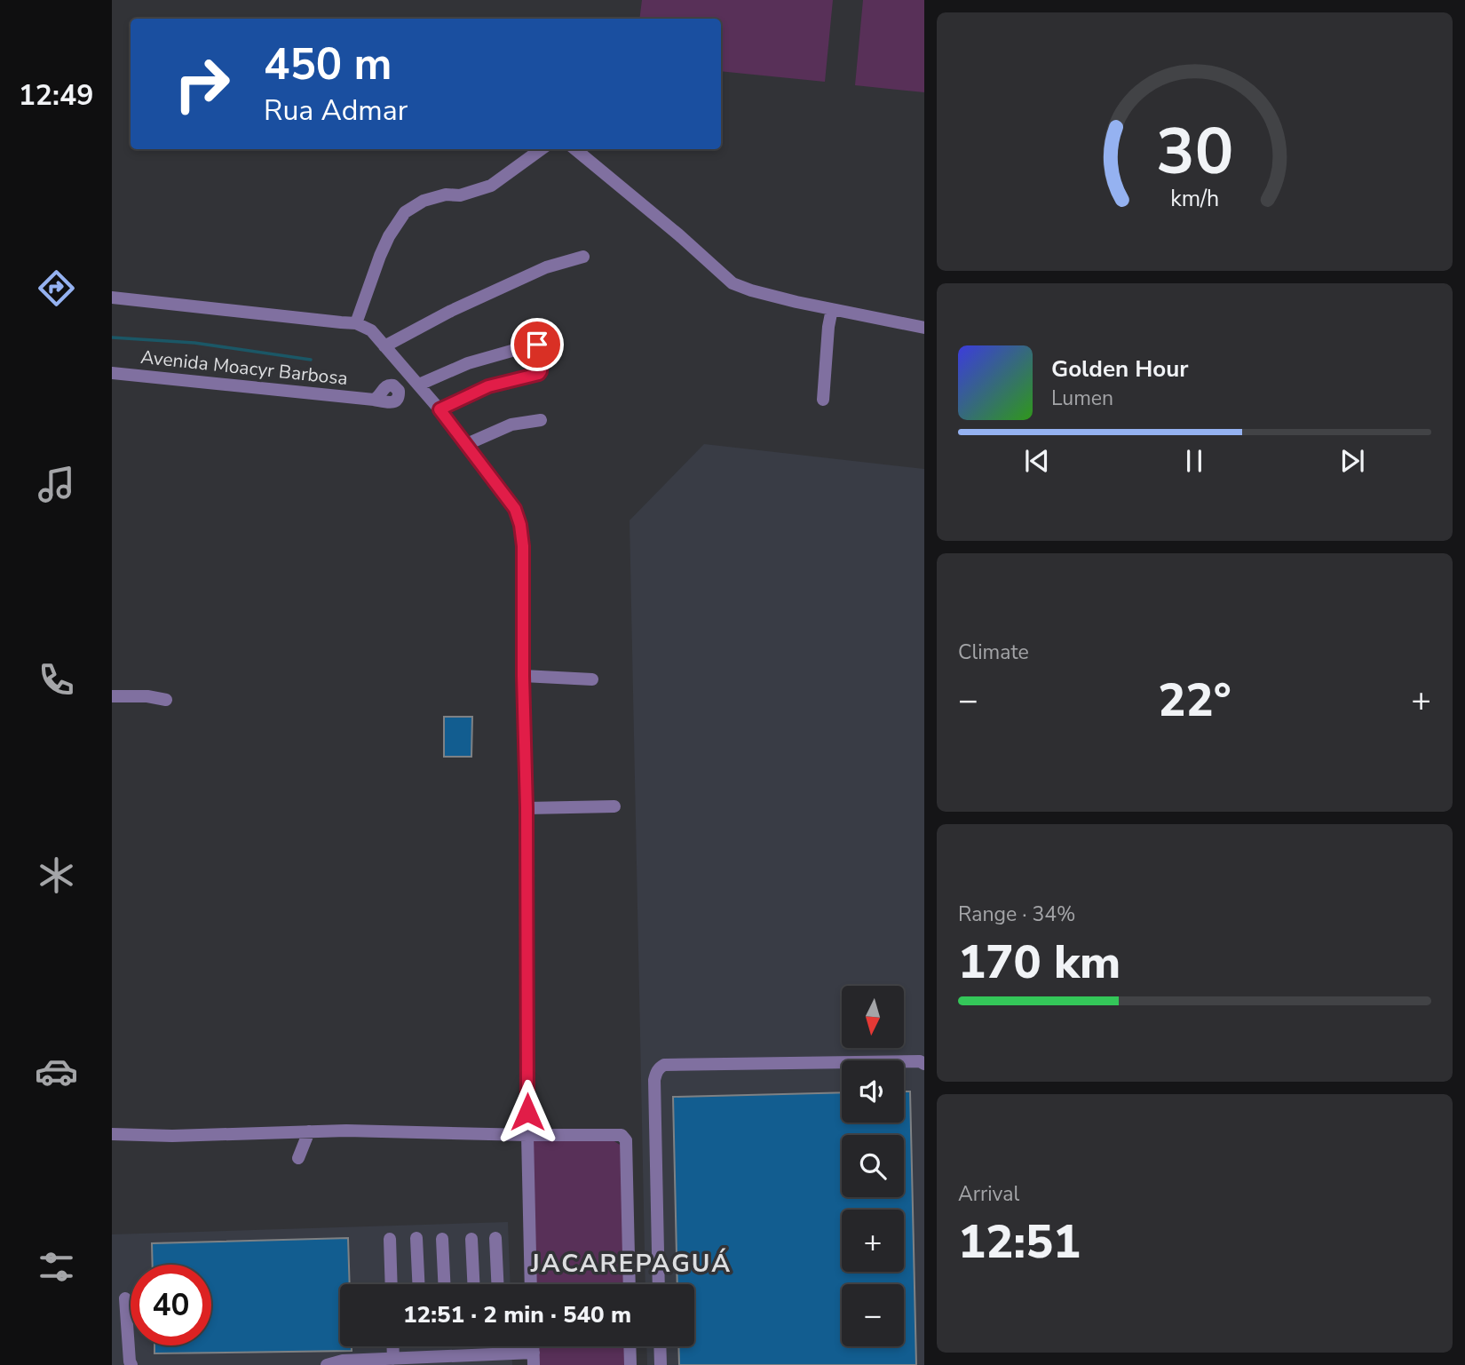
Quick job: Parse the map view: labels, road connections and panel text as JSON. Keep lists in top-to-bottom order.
{
  "streets": {
    "street": ["Avenida Moacyr Barbosa"]
  },
  "districts": ["JACAREPAGUÁ"],
  "north": "bottom",
  "page": {
    "tabs": "12:49",
    "turn": ["450 m", "Rua Admar"],
    "song": ["Golden Hour", "Lumen"],
    "tile": [
      "Climate",
      ["Range · 34%", "170 km"],
      ["Arrival", "12:51"]
    ],
    "heat": ["−", "22°", "+"],
    "map_buttons": ["+", "−"],
    "limit": "40",
    "trip": "12:51 · 2 min · 540 m",
    "gauge": ["30", "km/h"]
  }
}
